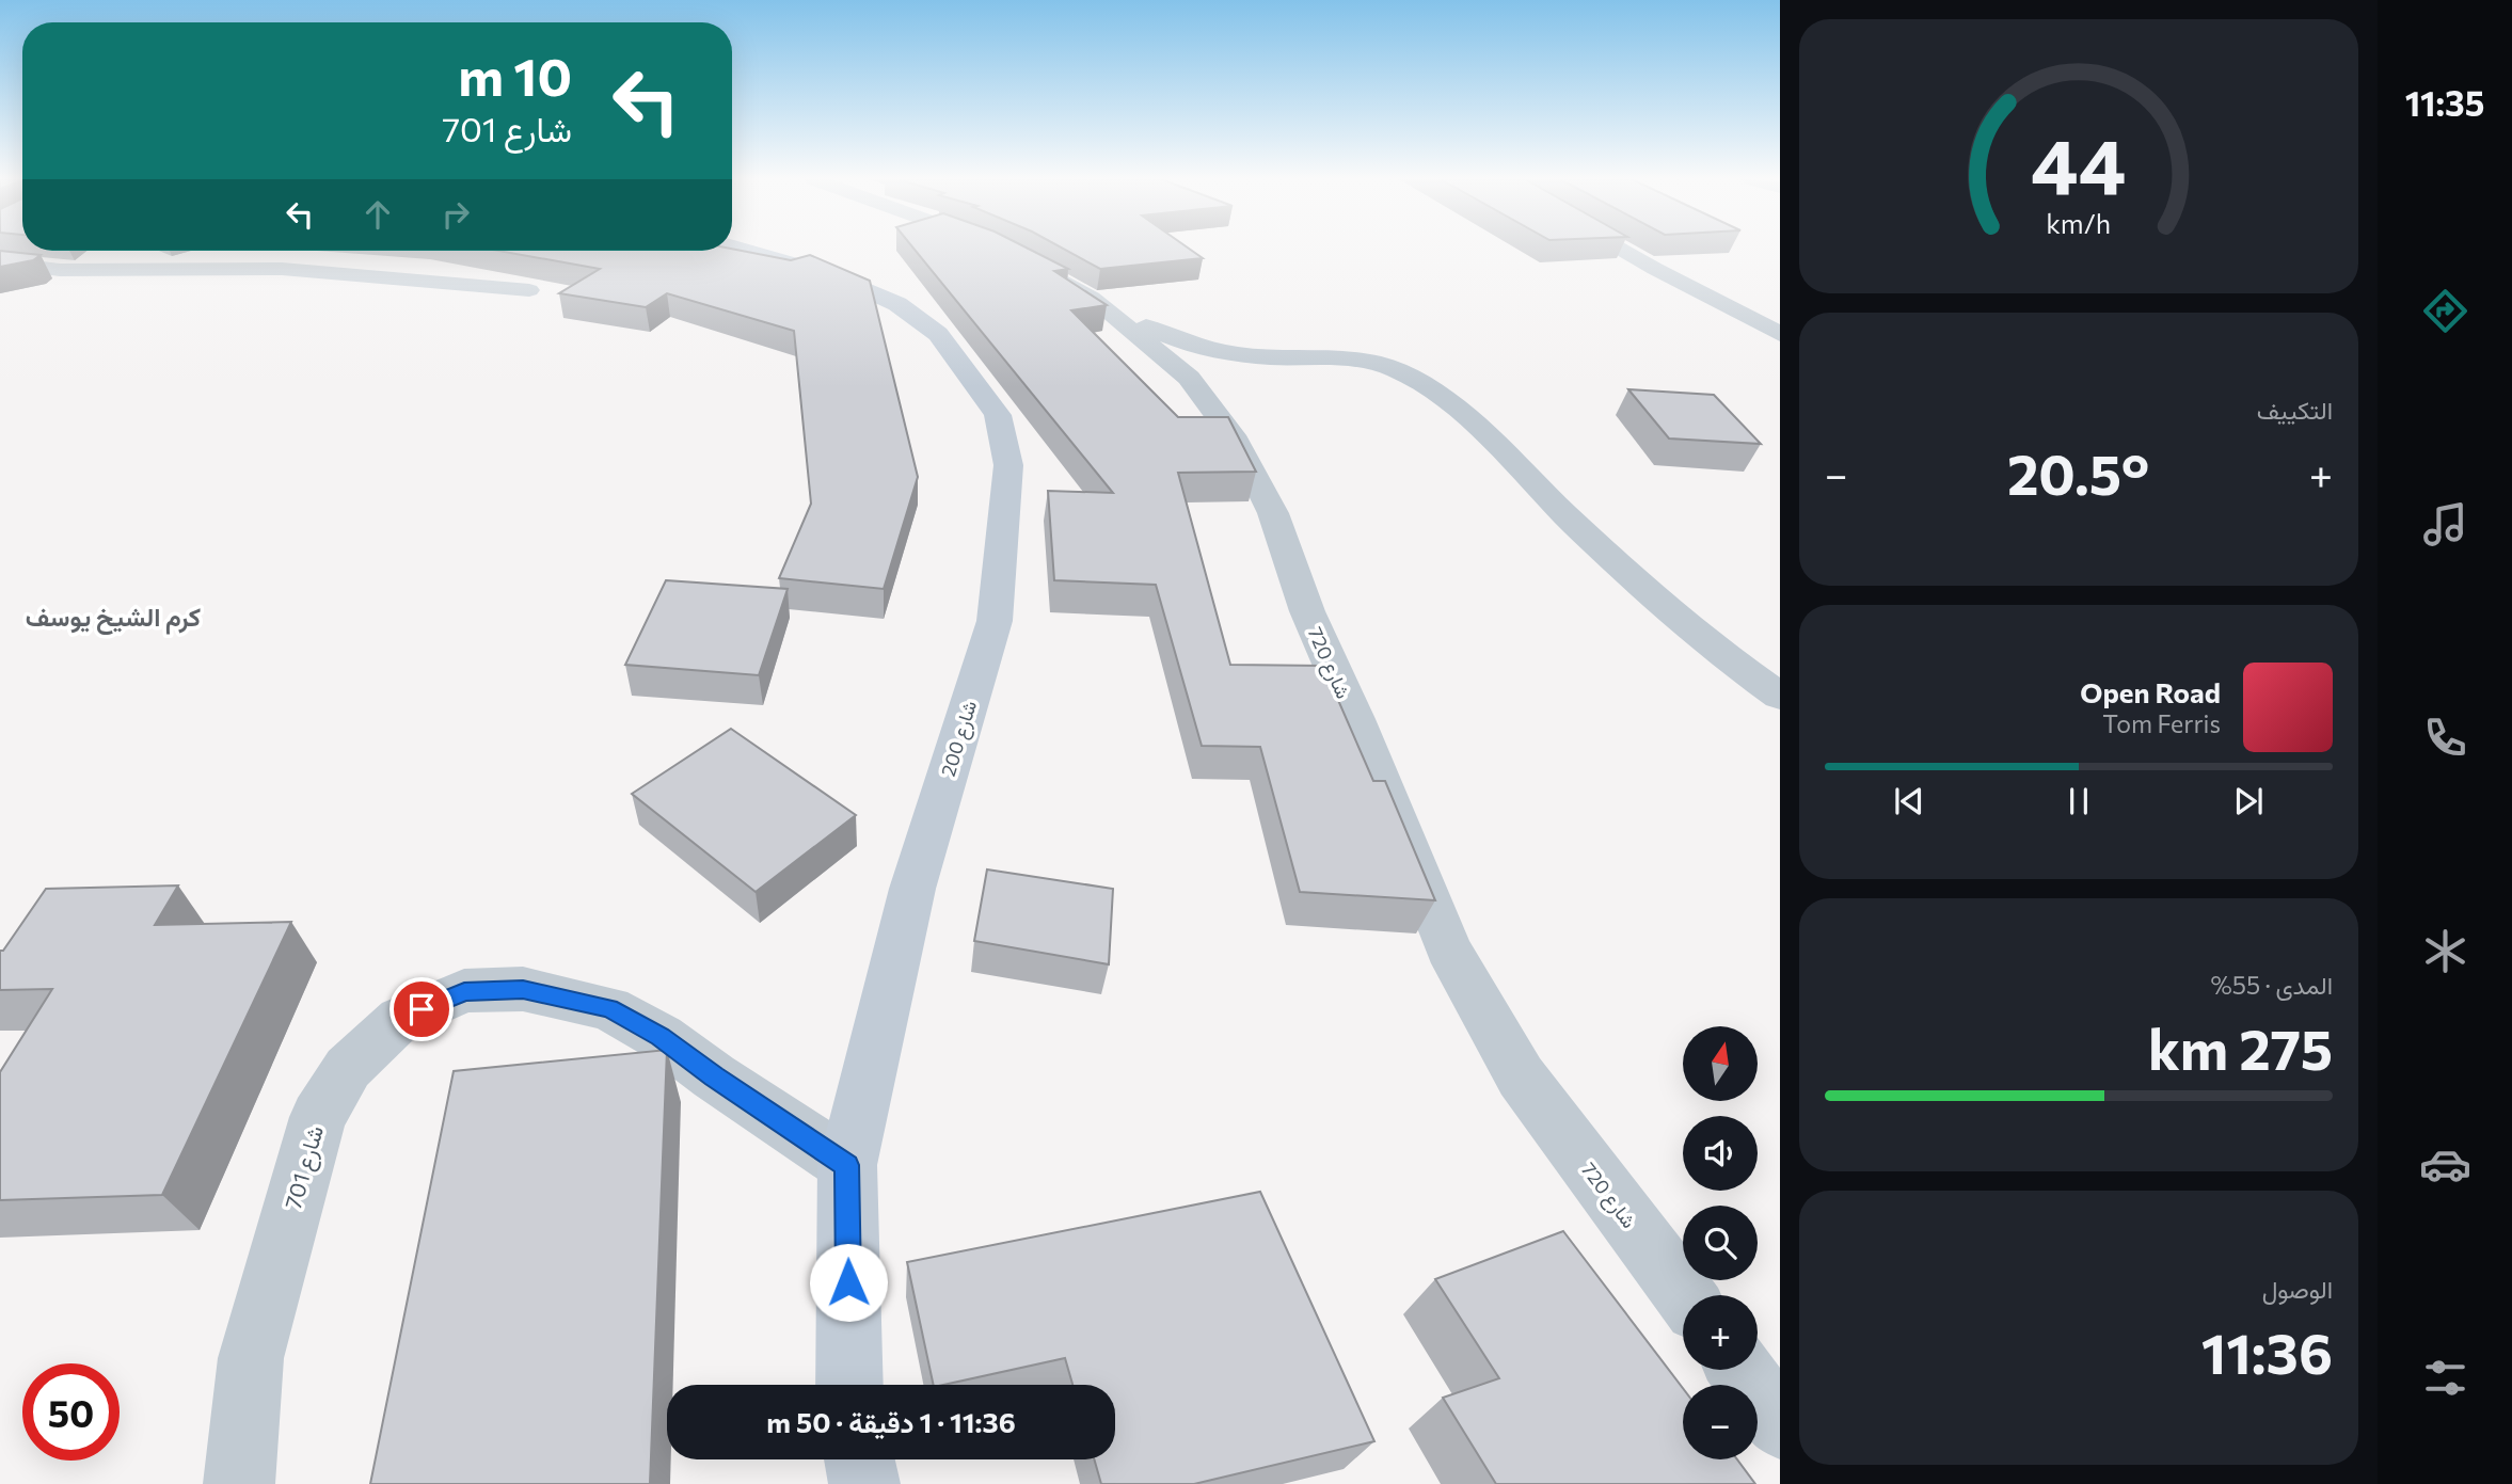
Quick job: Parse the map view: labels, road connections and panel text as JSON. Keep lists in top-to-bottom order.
{
  "streets": {
    "main road": ["شارع 200"],
    "street": ["شارع 720", "شارع 701"]
  },
  "crossings": [
    ["شارع 200", "شارع 701"]
  ],
  "districts": ["كرم الشيخ يوسف"],
  "north": "top",
  "page": {
    "tabs": "11:35",
    "turn": ["10 m", "شارع 701"],
    "tile": [
      "التكييف",
      ["المدى · 55%", "275 km"],
      ["الوصول", "11:36"]
    ],
    "heat": ["−", "20.5°", "+"],
    "song": ["Open Road", "Tom Ferris"],
    "map_buttons": ["+", "−"],
    "limit": "50",
    "trip": "11:36 · 1 دقيقة · 50 m",
    "gauge": ["44", "km/h"]
  }
}
